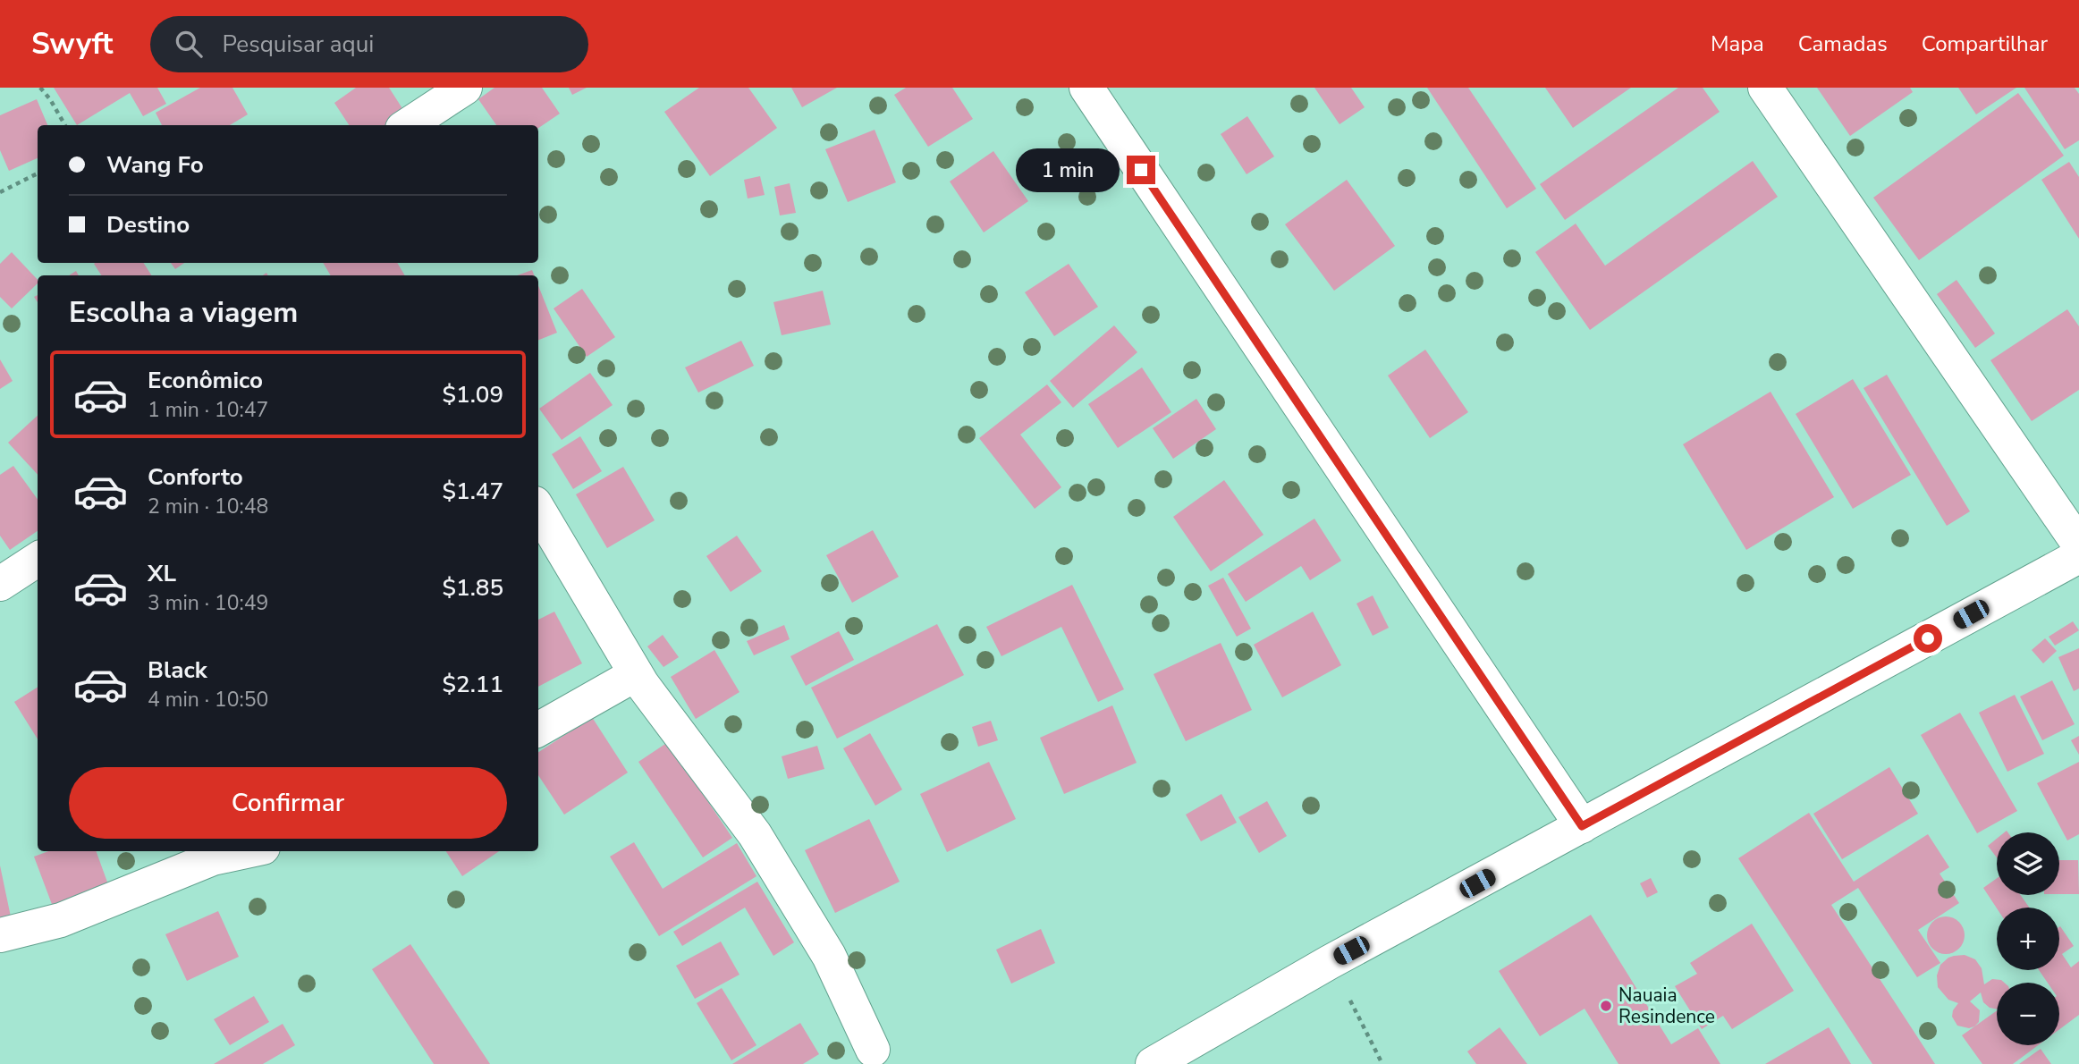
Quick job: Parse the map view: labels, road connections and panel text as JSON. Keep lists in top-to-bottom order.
{
  "places": ["Nauaia Resindence"],
  "page": {
    "header": "Swyft",
    "search": "Pesquisar aqui",
    "nav": ["Mapa", "Camadas", "Compartilhar"],
    "banner": ["Wang Fo", "Destino"],
    "bubble": "1 min",
    "heading": "Escolha a viagem",
    "list": [
      {
        "name": "Econômico",
        "note": "1 min · 10:47",
        "value": "$1.09"
      },
      {
        "name": "Conforto",
        "note": "2 min · 10:48",
        "value": "$1.47"
      },
      {
        "name": "XL",
        "note": "3 min · 10:49",
        "value": "$1.85"
      },
      {
        "name": "Black",
        "note": "4 min · 10:50",
        "value": "$2.11"
      }
    ],
    "buttons": "Confirmar",
    "map_buttons": ["+", "−"]
  }
}
